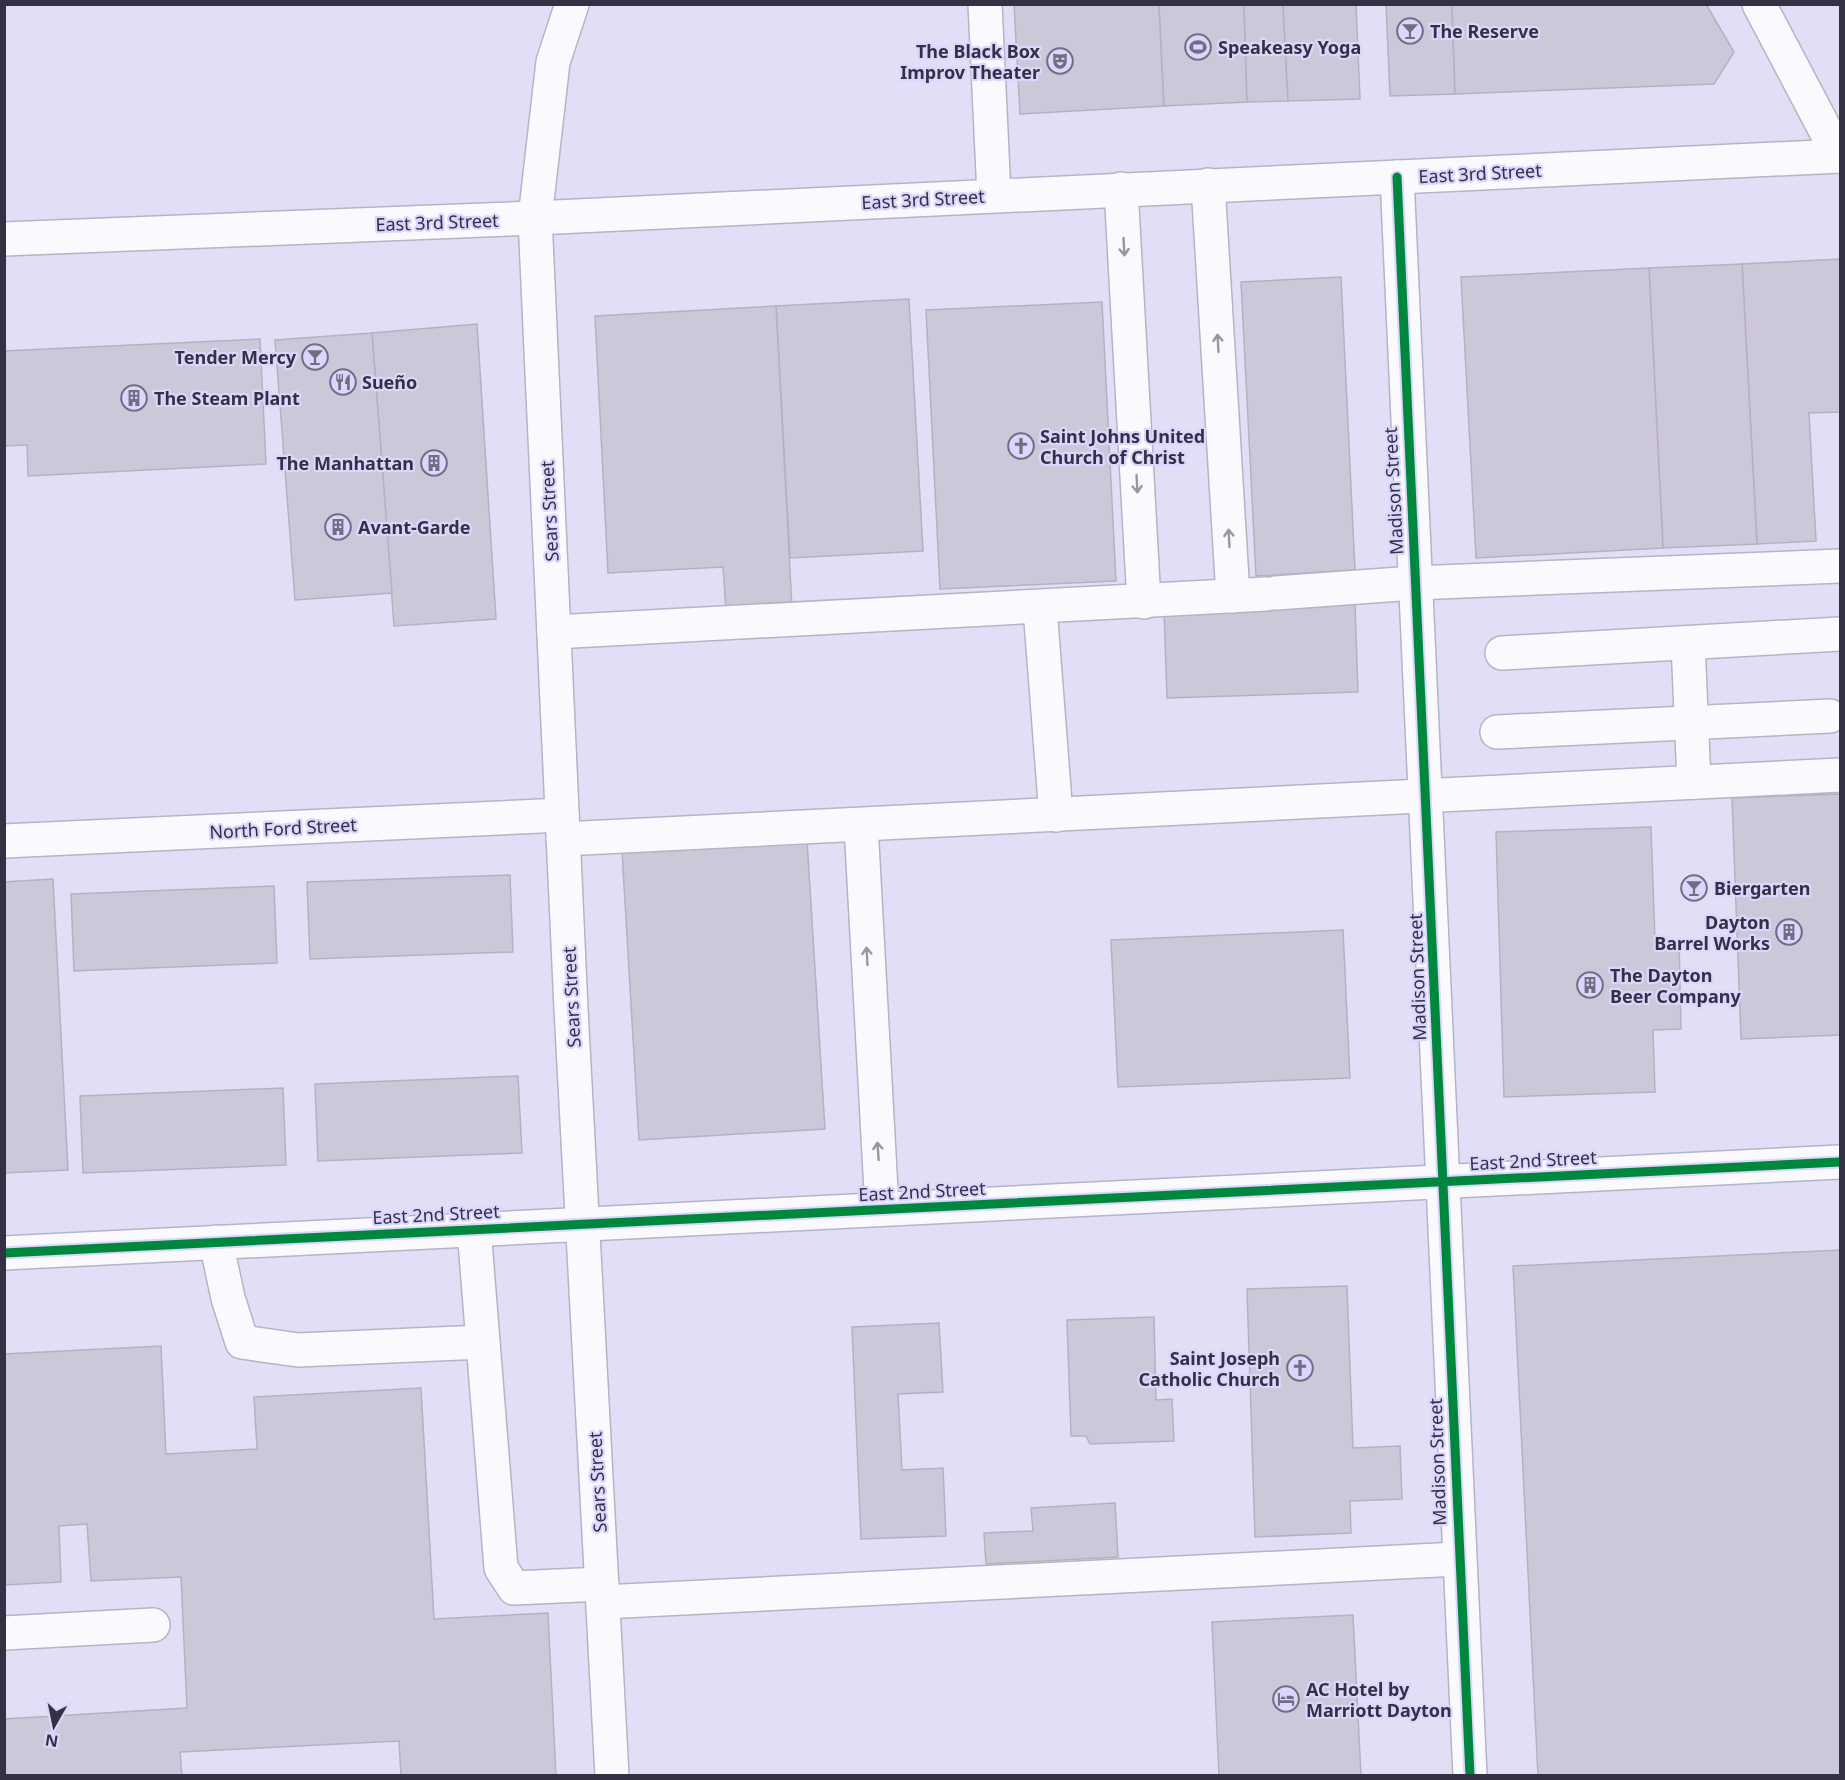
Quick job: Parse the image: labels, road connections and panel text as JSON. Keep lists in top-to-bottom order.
{
  "streets": {
    "street": [
      "East 3rd Street",
      "Madison Street",
      "Sears Street",
      "North Ford Street",
      "East 2nd Street"
    ]
  },
  "crossings": [
    ["East 3rd Street", "Madison Street"],
    ["East 3rd Street", "Sears Street"],
    ["Madison Street", "North Ford Street"],
    ["Madison Street", "East 2nd Street"],
    ["Sears Street", "North Ford Street"],
    ["Sears Street", "East 2nd Street"]
  ],
  "places": {
    "bar": ["The Reserve", "Tender Mercy", "Biergarten"],
    "sports": ["Speakeasy Yoga"],
    "theatre": ["The Black Box Improv Theater"],
    "restaurant": ["Sueño"],
    "building": [
      "The Steam Plant",
      "The Manhattan",
      "Avant-Garde",
      "Dayton Barrel Works",
      "The Dayton Beer Company"
    ],
    "church": ["Saint Johns United Church of Christ", "Saint Joseph Catholic Church"],
    "hotel": ["AC Hotel by Marriott Dayton"]
  },
  "north": "bottom"
}
